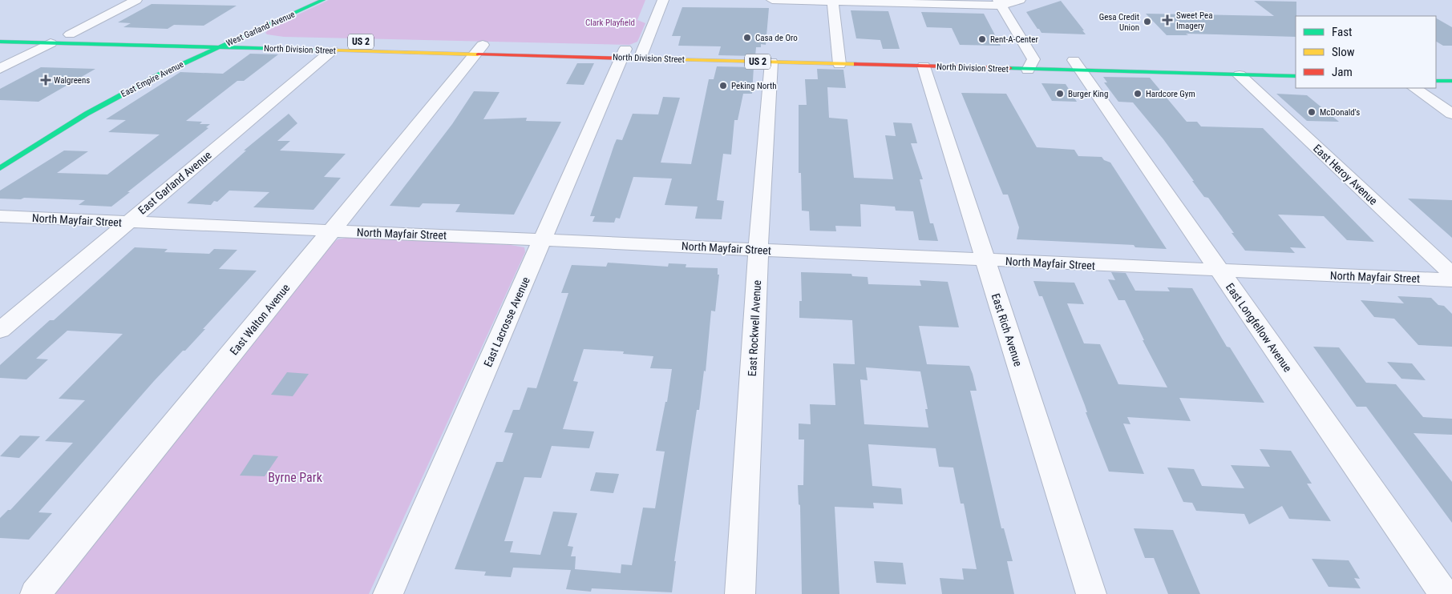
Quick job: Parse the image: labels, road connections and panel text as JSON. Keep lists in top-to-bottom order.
{
  "streets": {
    "main road": [
      "West Garland Avenue",
      "US 2",
      "North Division Street",
      "East Empire Avenue"
    ],
    "street": [
      "East Heroy Avenue",
      "East Garland Avenue",
      "North Mayfair Street",
      "East Walton Avenue",
      "East Lacrosse Avenue",
      "East Longfellow Avenue",
      "East Rockwell Avenue",
      "East Rich Avenue"
    ]
  },
  "crossings": [
    ["West Garland Avenue", "North Division Street"],
    ["West Garland Avenue", "East Empire Avenue"],
    ["North Division Street", "East Empire Avenue"],
    ["North Division Street", "East Heroy Avenue"],
    ["North Division Street", "East Garland Avenue"],
    ["North Division Street", "East Walton Avenue"],
    ["North Division Street", "East Lacrosse Avenue"],
    ["North Division Street", "East Longfellow Avenue"],
    ["North Division Street", "East Rockwell Avenue"],
    ["North Division Street", "East Rich Avenue"],
    ["East Garland Avenue", "North Mayfair Street"],
    ["North Mayfair Street", "East Walton Avenue"],
    ["North Mayfair Street", "East Lacrosse Avenue"],
    ["North Mayfair Street", "East Longfellow Avenue"],
    ["North Mayfair Street", "East Rockwell Avenue"],
    ["North Mayfair Street", "East Rich Avenue"]
  ],
  "parks": ["Clark Playfield", "Byrne Park"],
  "places": {
    "health": ["Sweet Pea Imagery", "Walgreens"],
    "other": [
      "Gesa Credit Union",
      "Casa de Oro",
      "Rent-A-Center",
      "Peking North",
      "Burger King",
      "Hardcore Gym",
      "McDonald's"
    ]
  },
  "legend": ["Fast", "Slow", "Jam"]
}
